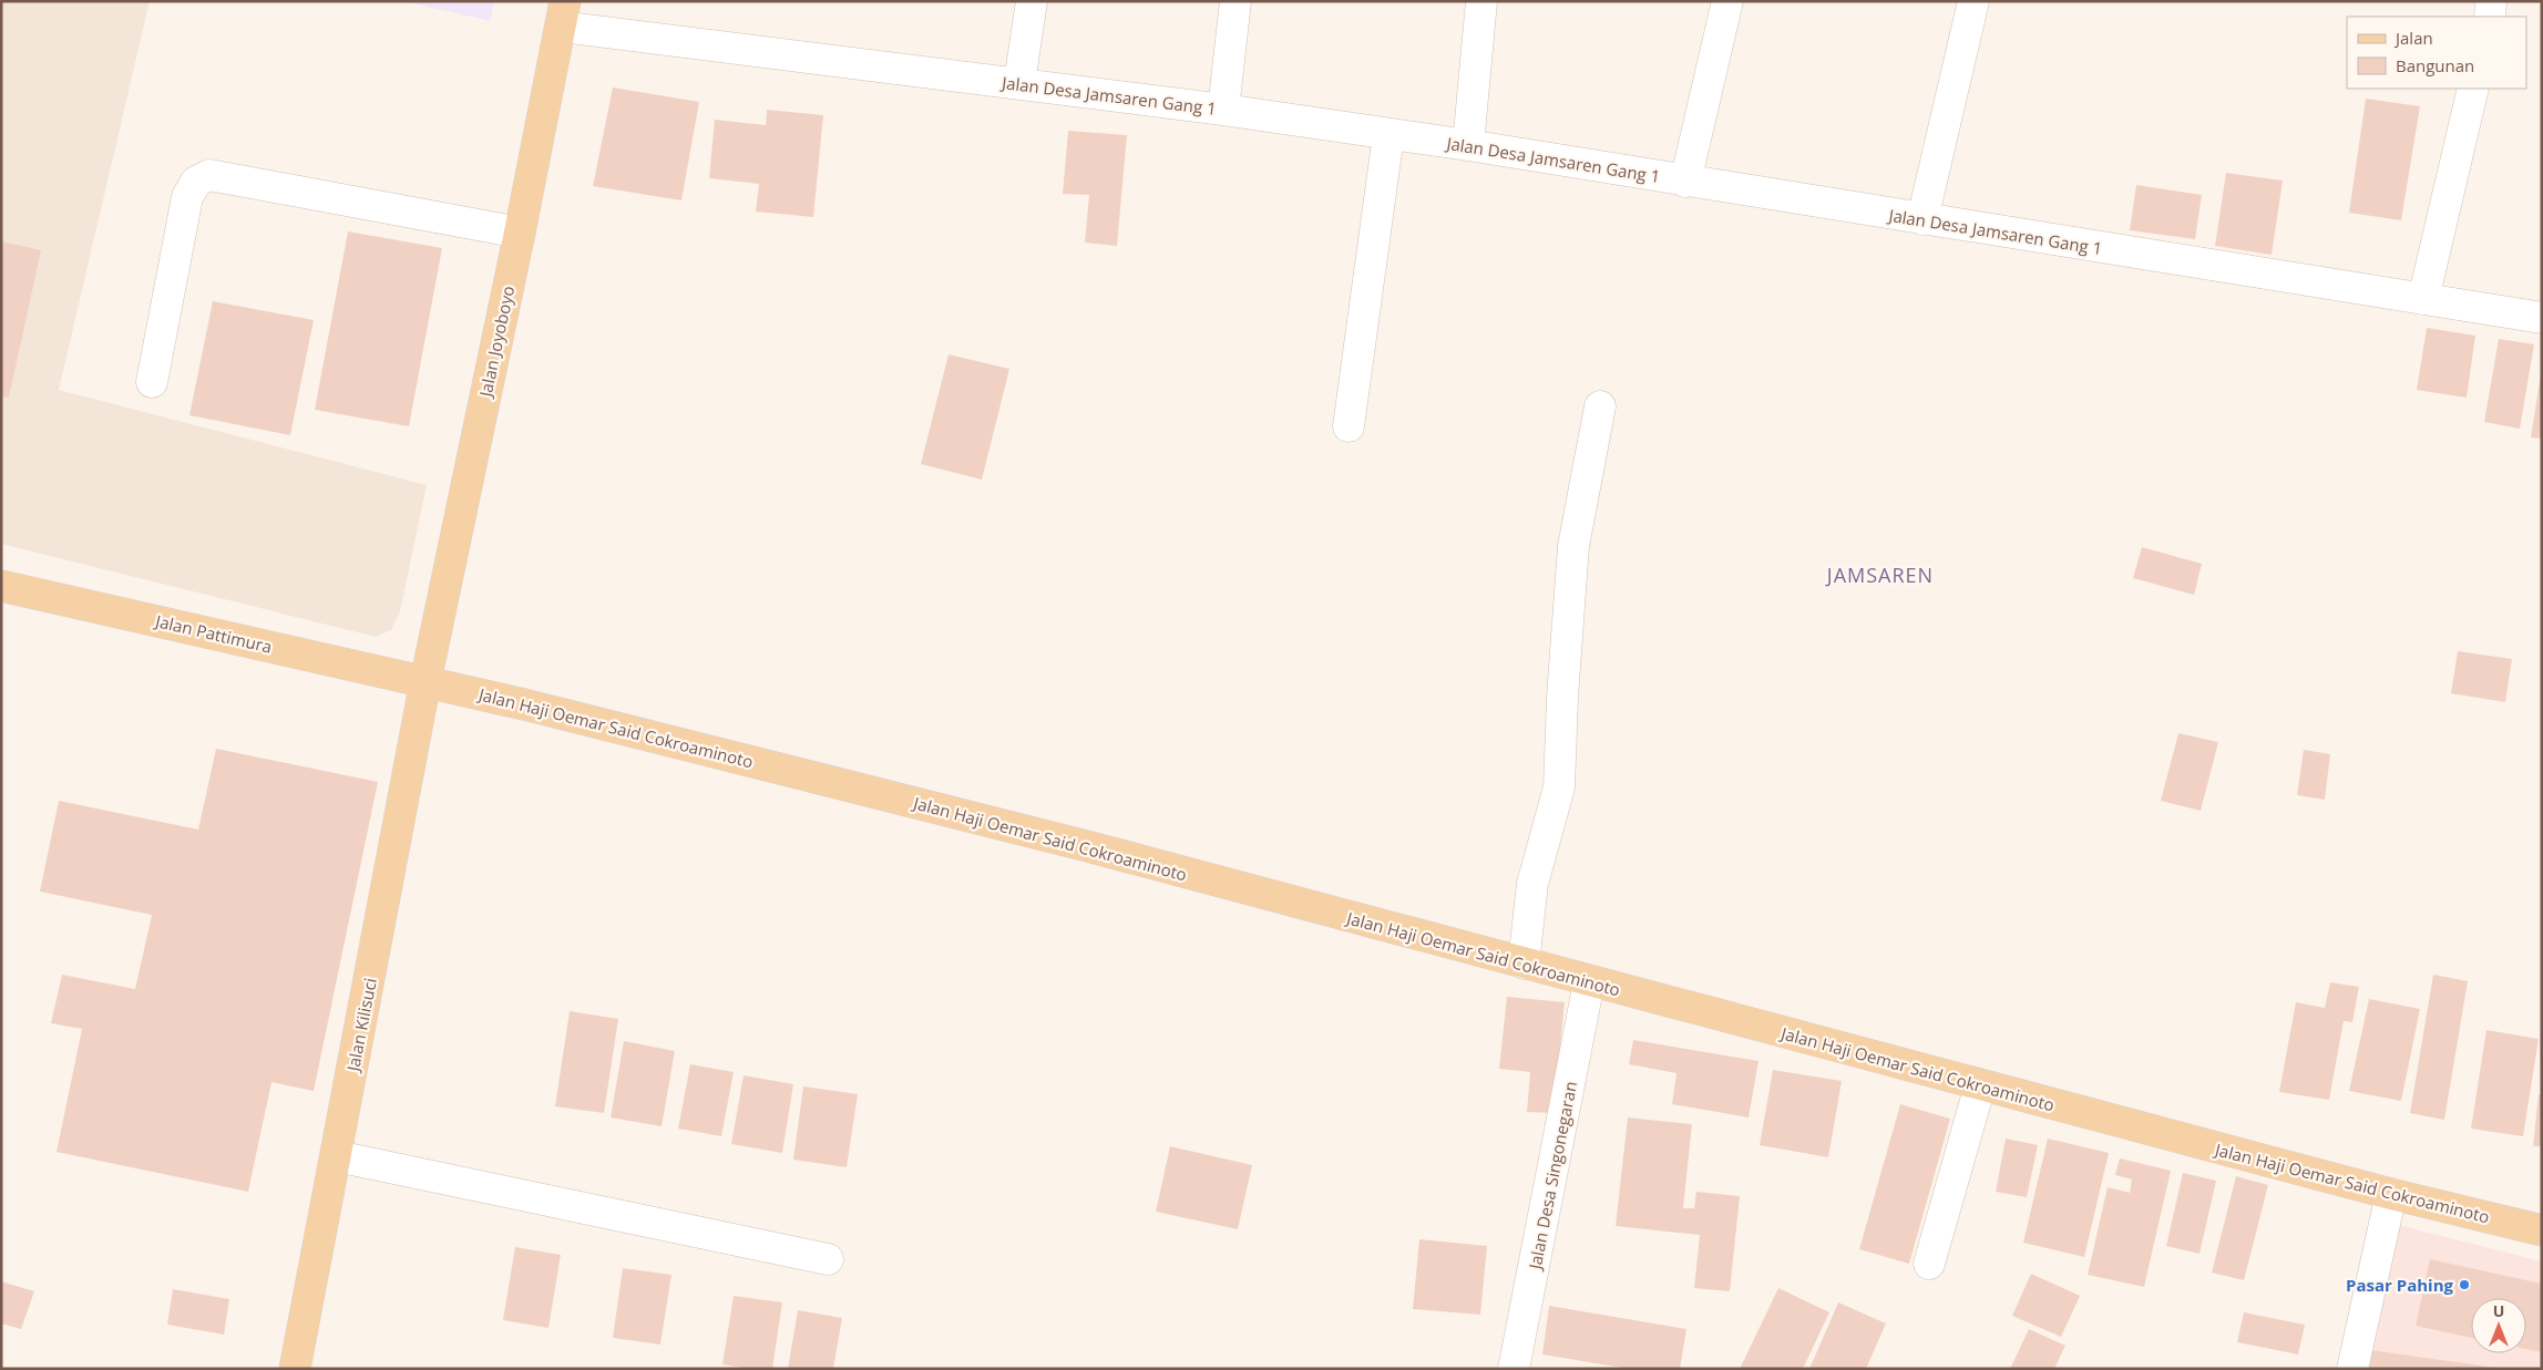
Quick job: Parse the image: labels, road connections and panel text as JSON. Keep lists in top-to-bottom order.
{
  "streets": {
    "main road": [
      "Jalan Joyoboyo",
      "Jalan Pattimura",
      "Jalan Haji Oemar Said Cokroaminoto",
      "Jalan Kilisuci"
    ],
    "street": ["Jalan Desa Jamsaren Gang 1", "Jalan Desa Singonegaran"]
  },
  "crossings": [
    ["Jalan Desa Jamsaren Gang 1", "Jalan Joyoboyo"],
    ["Jalan Joyoboyo", "Jalan Pattimura"],
    ["Jalan Joyoboyo", "Jalan Haji Oemar Said Cokroaminoto"],
    ["Jalan Joyoboyo", "Jalan Kilisuci"],
    ["Jalan Pattimura", "Jalan Haji Oemar Said Cokroaminoto"],
    ["Jalan Pattimura", "Jalan Kilisuci"],
    ["Jalan Haji Oemar Said Cokroaminoto", "Jalan Kilisuci"],
    ["Jalan Haji Oemar Said Cokroaminoto", "Jalan Desa Singonegaran"]
  ],
  "districts": ["JAMSAREN"],
  "places": ["Pasar Pahing"],
  "legend": ["Jalan", "Bangunan"],
  "north": "top"
}
